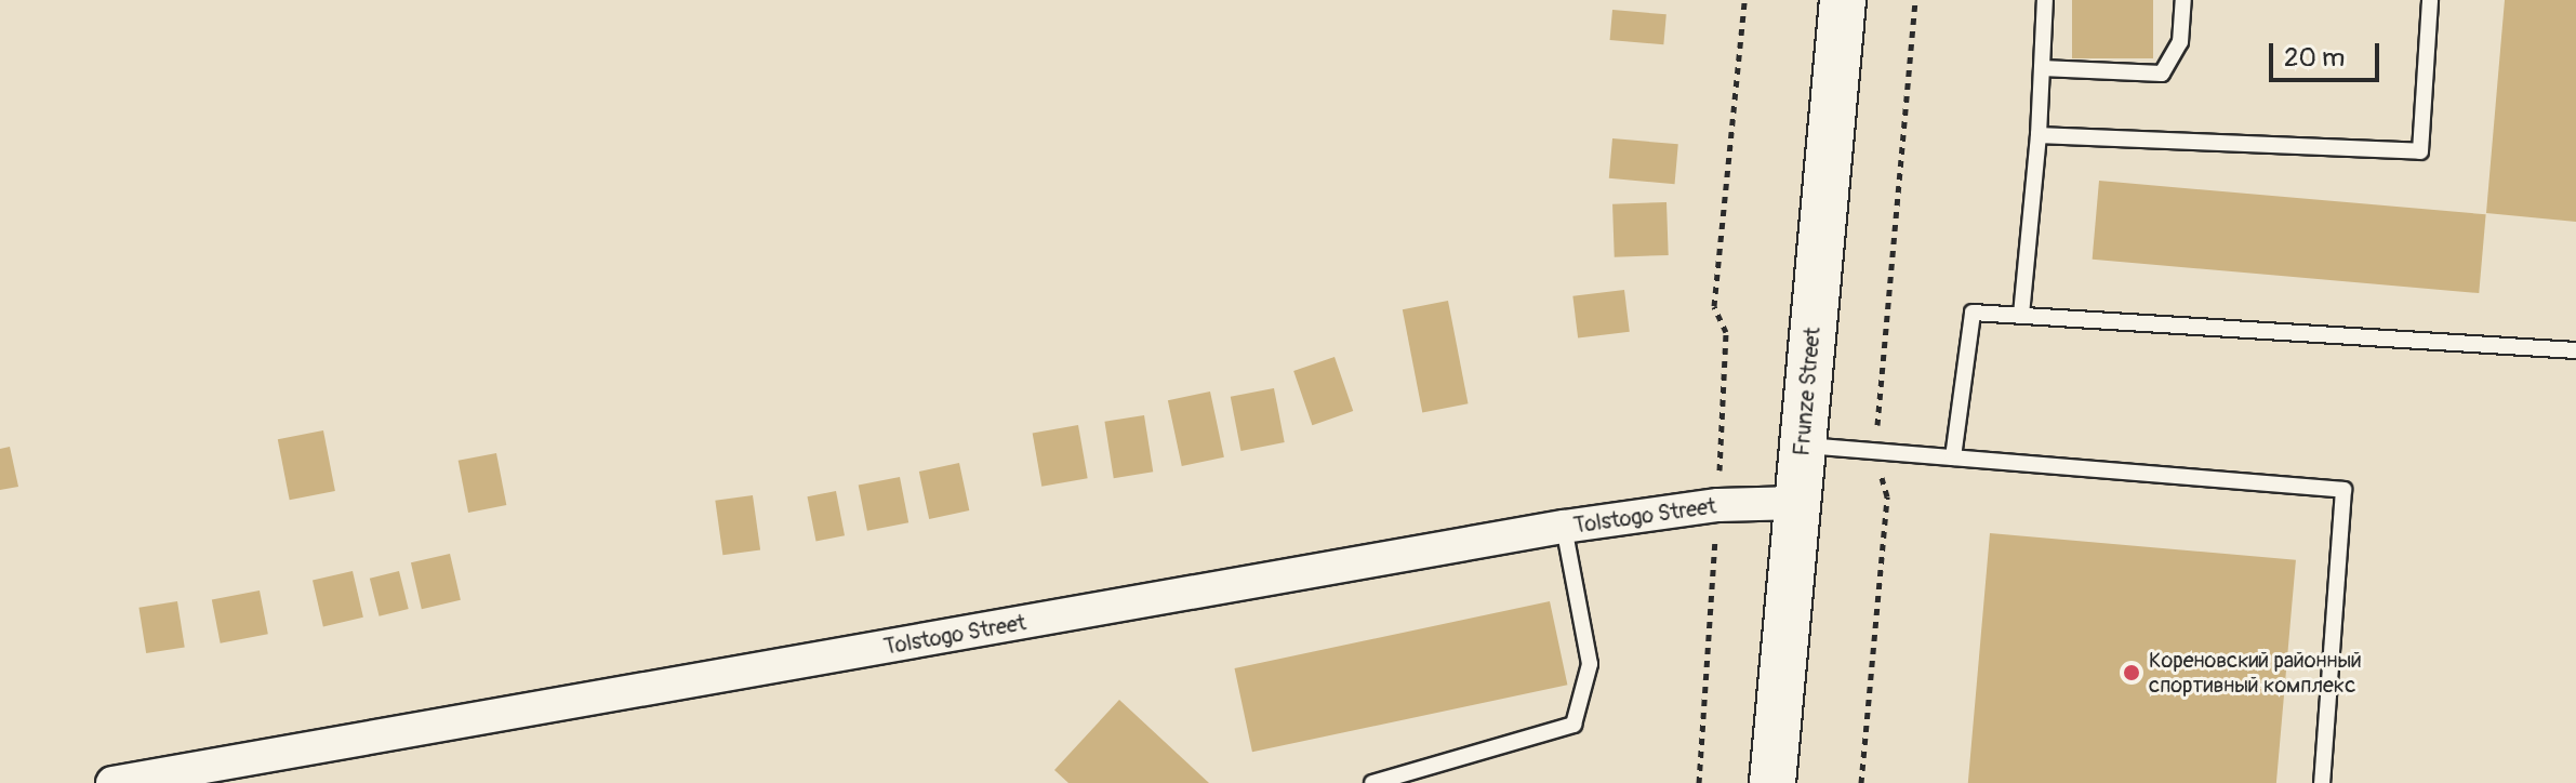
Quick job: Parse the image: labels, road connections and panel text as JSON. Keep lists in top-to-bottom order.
{
  "streets": {
    "main road": ["Frunze Street"],
    "street": ["Tolstogo Street"]
  },
  "crossings": [
    ["Frunze Street", "Tolstogo Street"]
  ],
  "places": ["Кореновский районный спортивный комплекс"],
  "scale_bar": "20 m"
}
